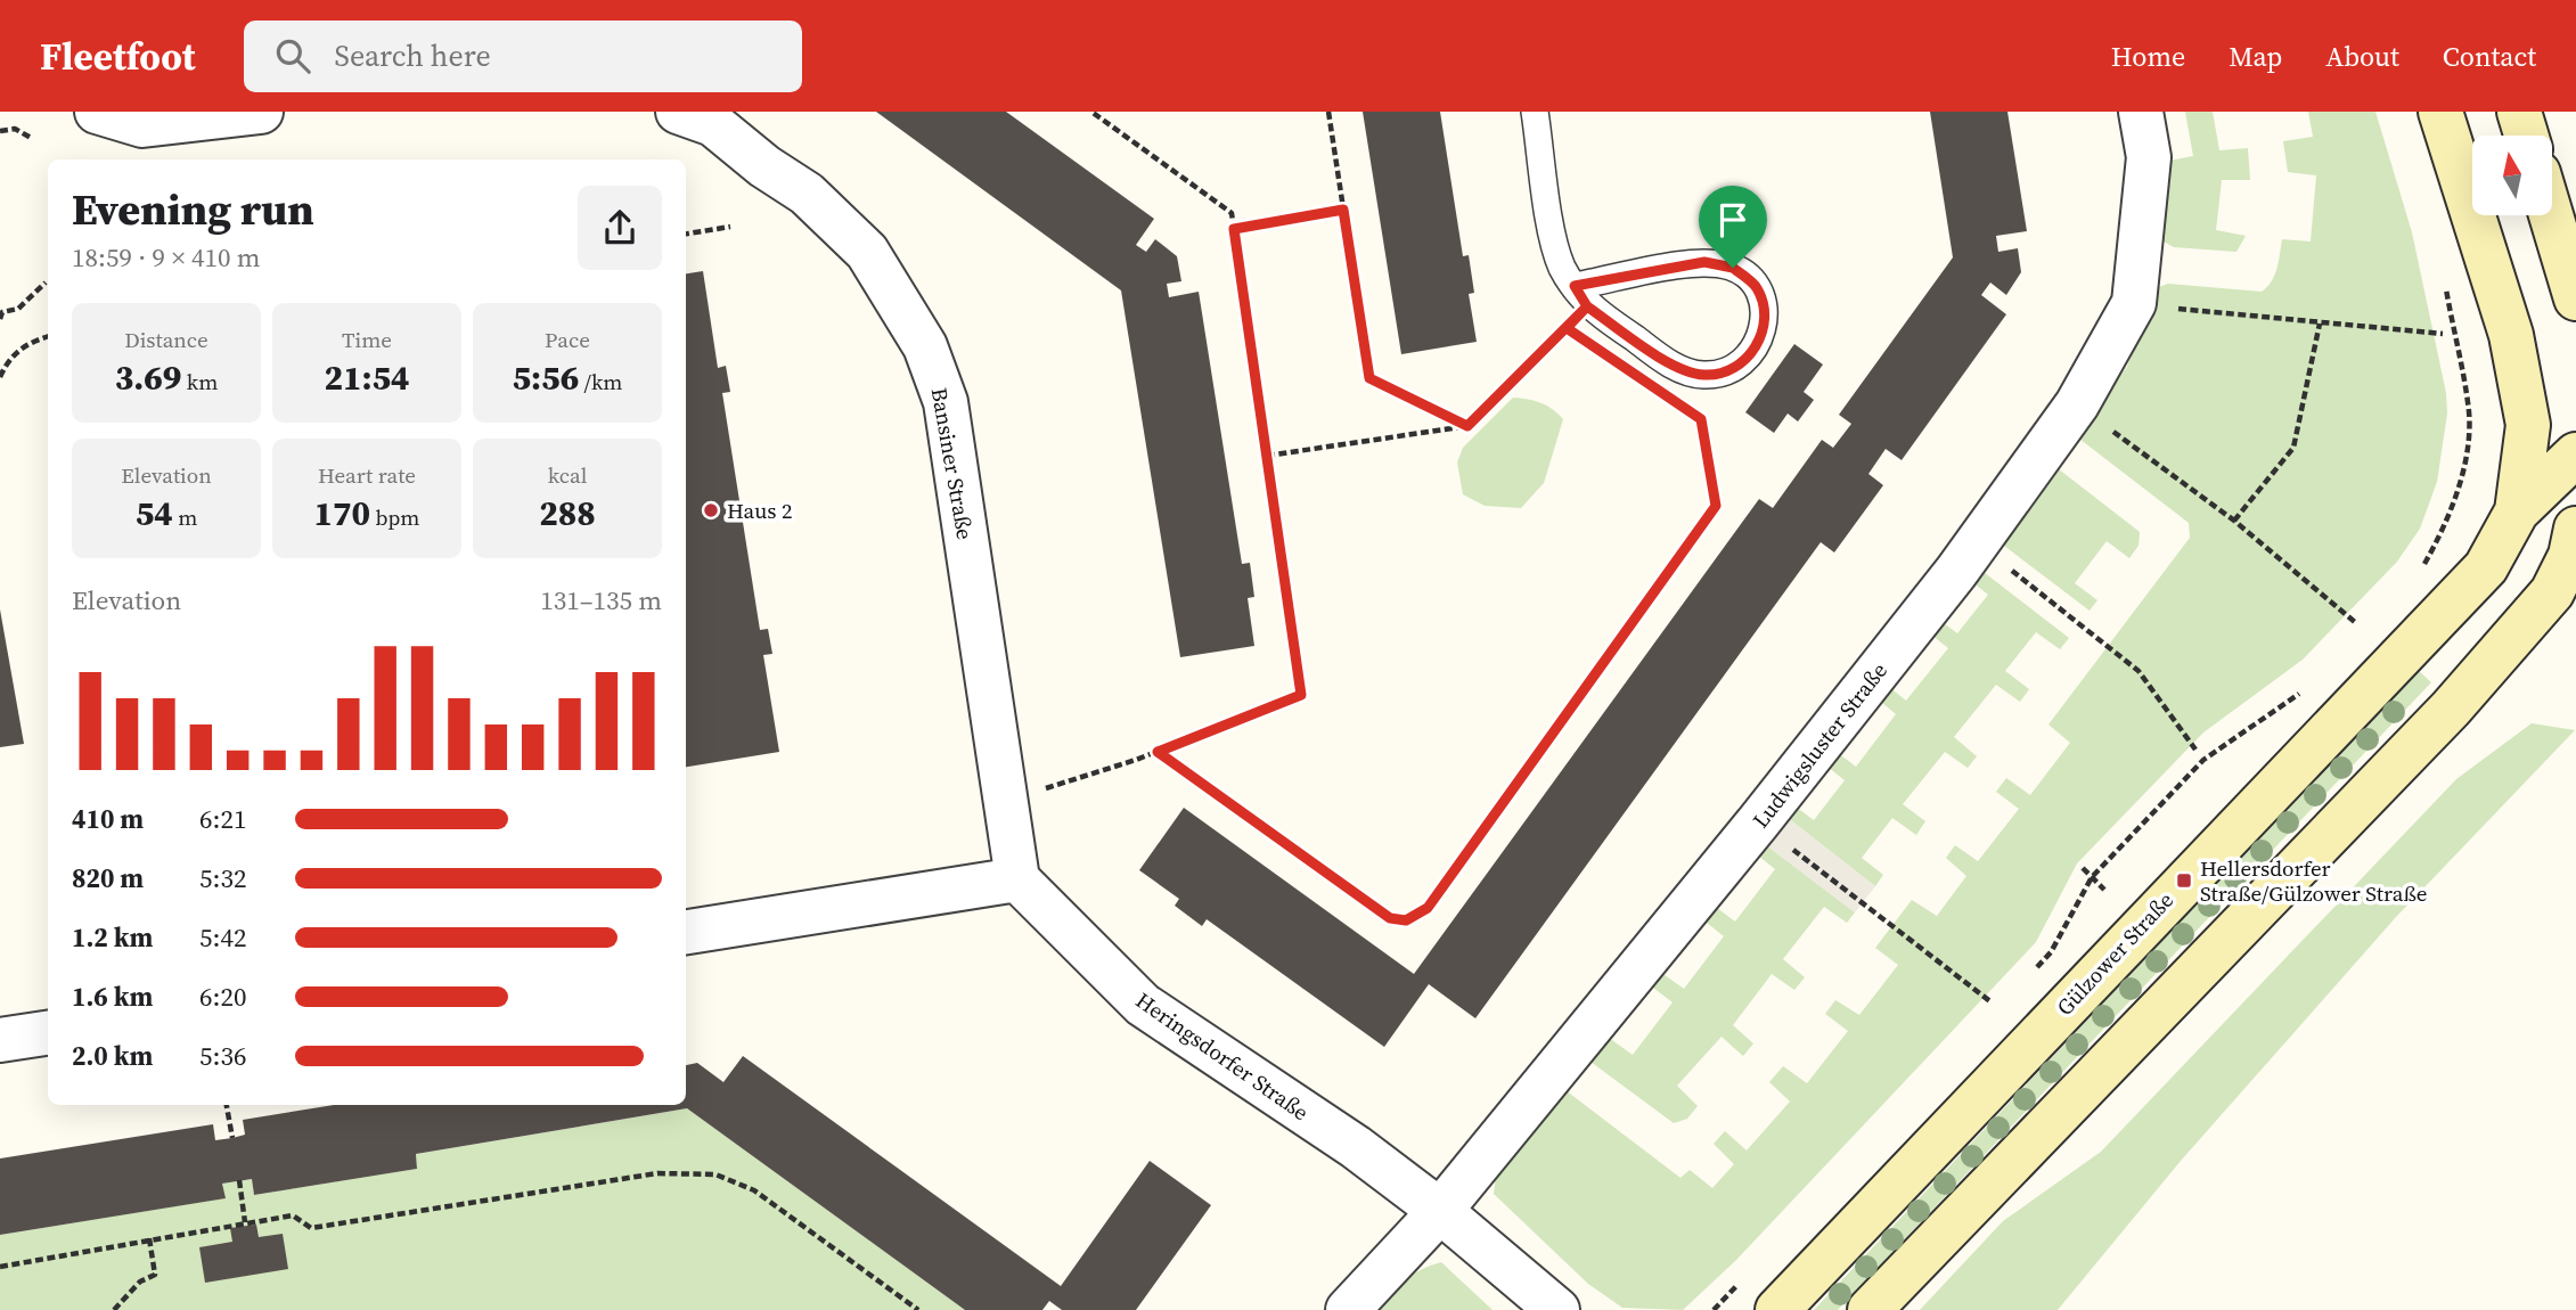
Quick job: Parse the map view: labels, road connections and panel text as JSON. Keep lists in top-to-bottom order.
{
  "streets": {
    "main road": ["Gülzower Straße"],
    "street": ["Bansiner Straße", "Ludwigsluster Straße", "Heringsdorfer Straße"]
  },
  "crossings": [
    ["Bansiner Straße", "Heringsdorfer Straße"],
    ["Ludwigsluster Straße", "Heringsdorfer Straße"]
  ],
  "places": {
    "other": ["Haus 2"],
    "transit": ["Hellersdorfer Straße/Gülzower Straße"]
  },
  "north": "top",
  "page": {
    "header": "Fleetfoot",
    "search": "Search here",
    "nav": [
      "Home",
      "Map",
      "About",
      "Contact"
    ],
    "heading": ["Evening run", "18:59 · 9 × 410 m"],
    "stats": [
      ["Distance", "3.69 km"],
      ["Time", "21:54"],
      ["Pace", "5:56 /km"],
      ["Elevation", "54 m"],
      ["Heart rate", "170 bpm"],
      ["kcal", "288"]
    ],
    "chart": ["Elevation", "131–135 m"],
    "list": [
      {
        "name": "410 m",
        "note": "6:21"
      },
      {
        "name": "820 m",
        "note": "5:32"
      },
      {
        "name": "1.2 km",
        "note": "5:42"
      },
      {
        "name": "1.6 km",
        "note": "6:20"
      },
      {
        "name": "2.0 km",
        "note": "5:36"
      }
    ]
  }
}
